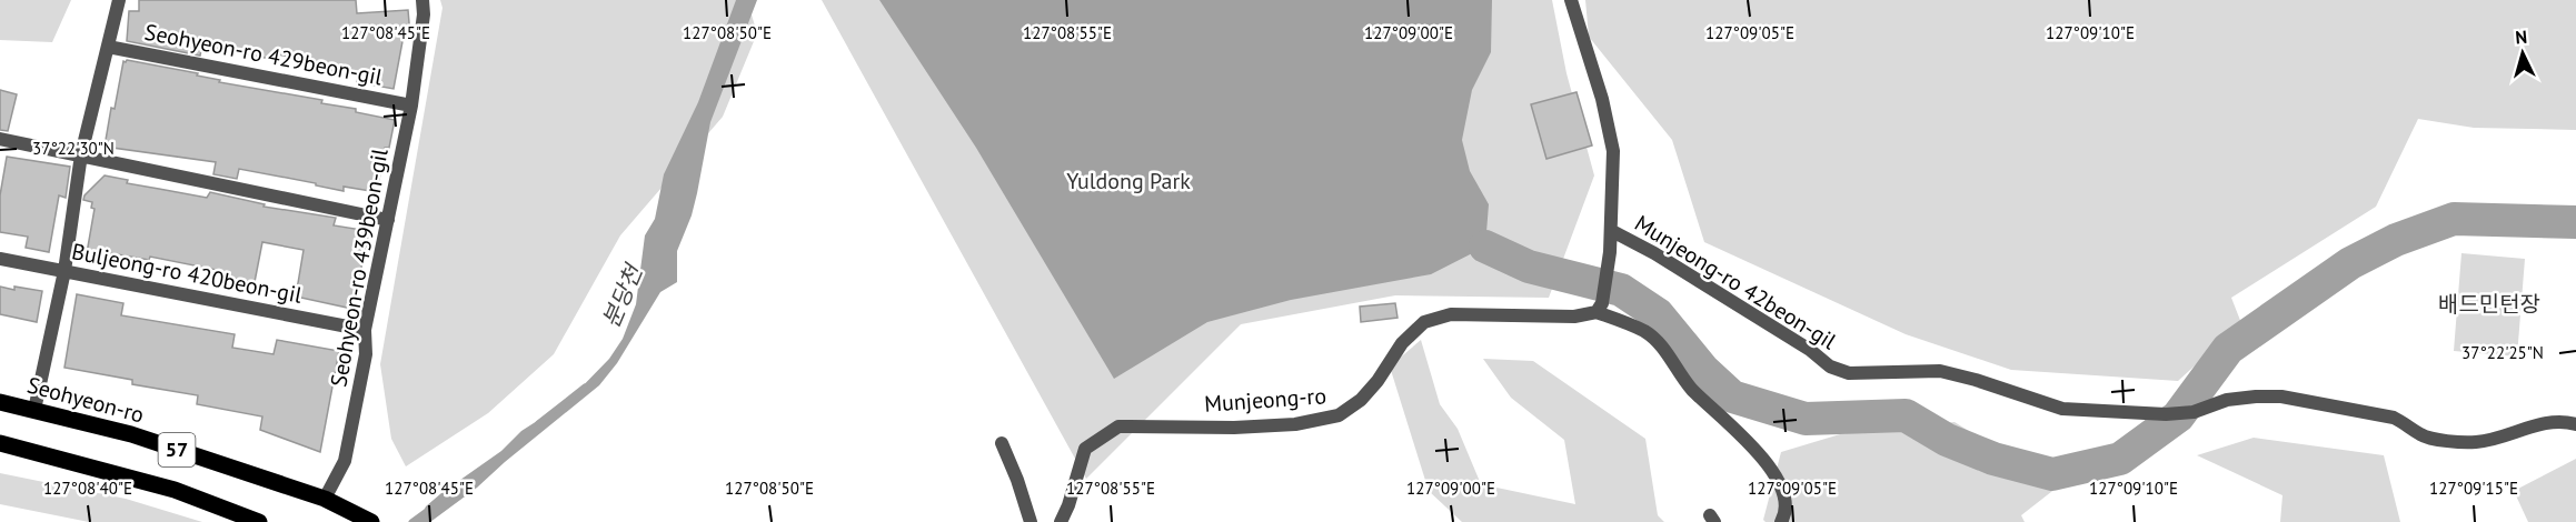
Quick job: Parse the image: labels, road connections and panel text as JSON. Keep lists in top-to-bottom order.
{
  "streets": {
    "main road": ["Seohyeon-ro", "57"],
    "street": [
      "Seohyeon-ro 429beon-gil",
      "Seohyeon-ro 439beon-gil",
      "Buljeong-ro 420beon-gil",
      "Munjeong-ro 42beon-gil",
      "Munjeong-ro"
    ]
  },
  "crossings": [
    ["Seohyeon-ro 429beon-gil", "Seohyeon-ro 439beon-gil"],
    ["Seohyeon-ro 429beon-gil", "Buljeong-ro 420beon-gil"],
    ["Seohyeon-ro 429beon-gil", "Seohyeon-ro"],
    ["Seohyeon-ro 439beon-gil", "Buljeong-ro 420beon-gil"],
    ["Seohyeon-ro 439beon-gil", "Seohyeon-ro"]
  ],
  "water": ["분당천"],
  "parks": ["Yuldong Park", "배드민턴장"],
  "north": "top",
  "coordinates": [
    "127°08'45\"E",
    "127°08'50\"E",
    "127°08'55\"E",
    "127°09'00\"E",
    "127°09'05\"E",
    "127°09'10\"E",
    "37°22'30\"N",
    "37°22'25\"N",
    "127°08'40\"E",
    "127°09'15\"E"
  ]
}
